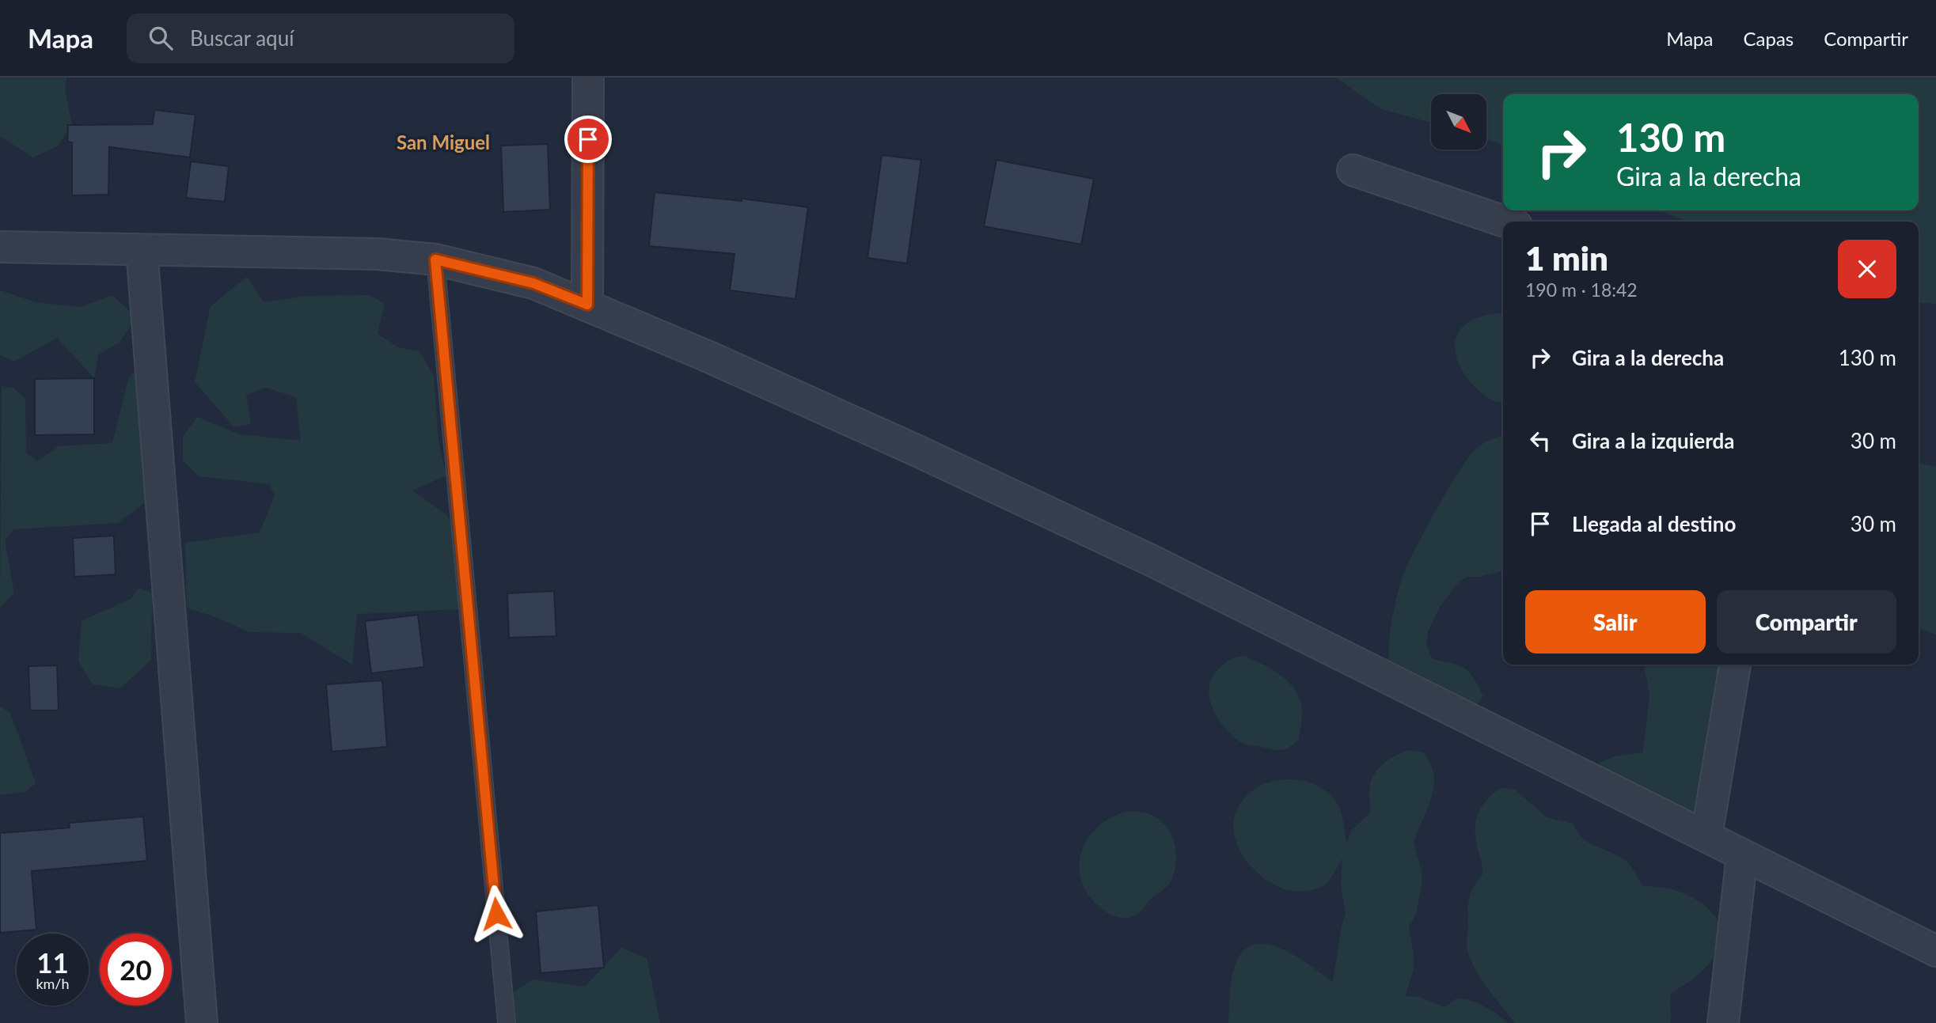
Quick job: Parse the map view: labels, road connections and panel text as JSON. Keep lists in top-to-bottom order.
{
  "districts": ["San Miguel"],
  "north": "bottom right",
  "page": {
    "header": "Mapa",
    "search": "Buscar aquí",
    "nav": ["Mapa", "Capas", "Compartir"],
    "turn": ["130 m", "Gira a la derecha"],
    "heading": ["1 min", "190 m · 18:42"],
    "list": [
      {
        "name": "Gira a la derecha",
        "value": "130 m"
      },
      {
        "name": "Gira a la izquierda",
        "value": "30 m"
      },
      {
        "name": "Llegada al destino",
        "value": "30 m"
      }
    ],
    "buttons": ["Salir", "Compartir"],
    "speed": "11 km/h",
    "limit": "20"
  }
}
